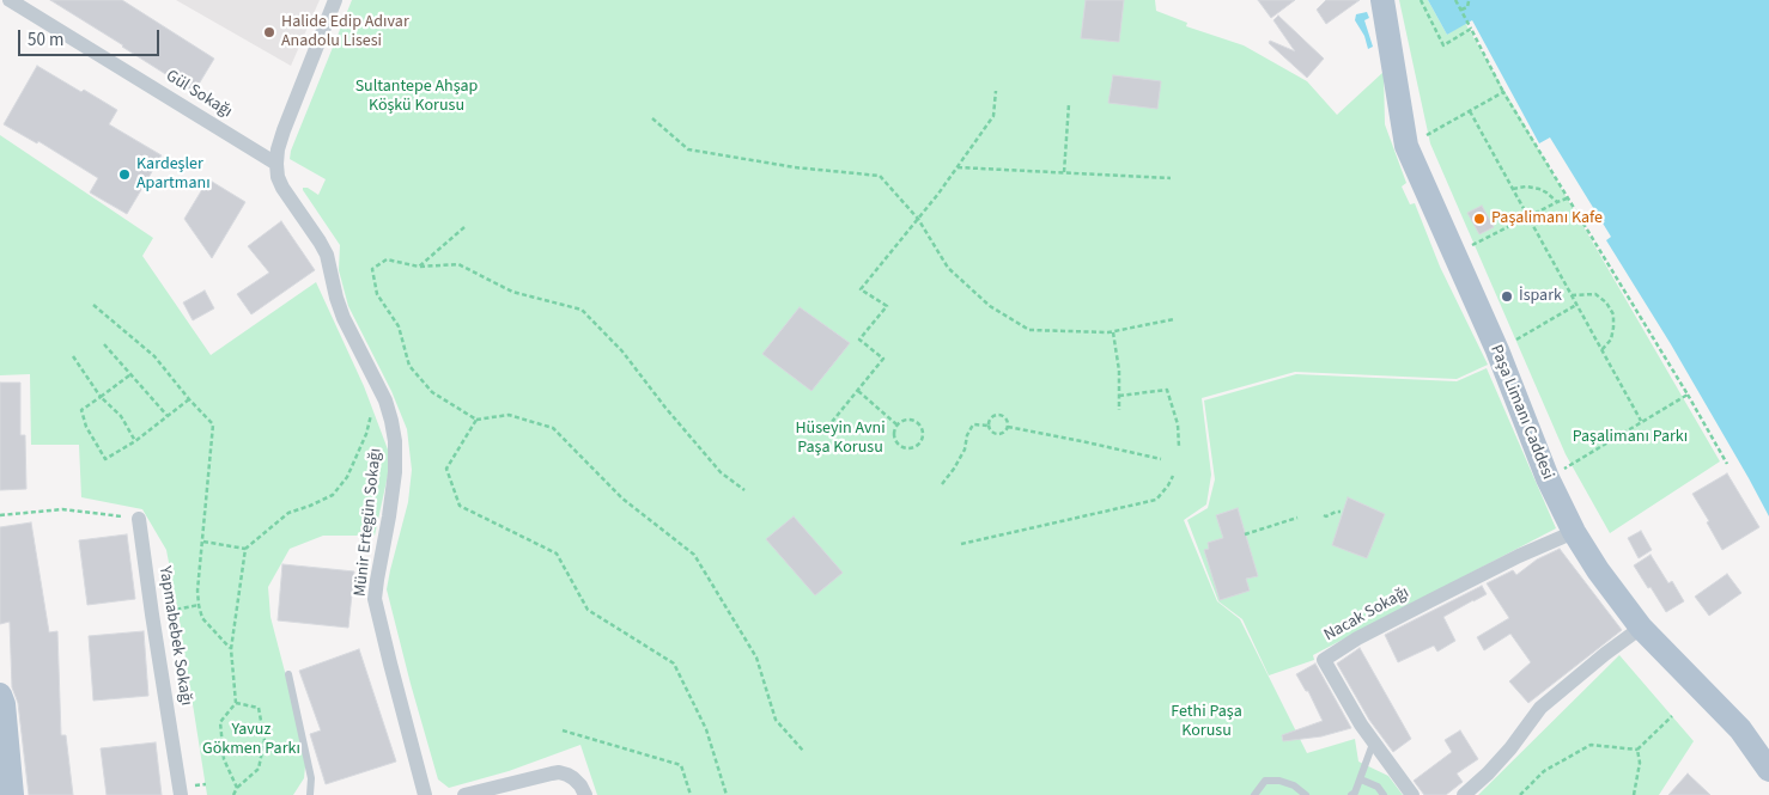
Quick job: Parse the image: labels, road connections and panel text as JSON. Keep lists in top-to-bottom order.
{
  "streets": {
    "main road": ["Paşa Limanı Caddesi"],
    "street": [
      "Gül Sokağı",
      "Münir Ertegün Sokağı",
      "Nacak Sokağı",
      "Yapmabebek Sokağı"
    ]
  },
  "crossings": [
    ["Gül Sokağı", "Münir Ertegün Sokağı"],
    ["Paşa Limanı Caddesi", "Nacak Sokağı"]
  ],
  "parks": [
    "Sultantepe Ahşap Köşkü Korusu",
    "Hüseyin Avni Paşa Korusu",
    "Paşalimanı Parkı",
    "Fethi Paşa Korusu",
    "Yavuz Gökmen Parkı"
  ],
  "places": [
    "Halide Edip Adıvar Anadolu Lisesi",
    "Kardeşler Apartmanı",
    "Paşalimanı Kafe",
    "İspark"
  ],
  "scale_bar": "50 m"
}
